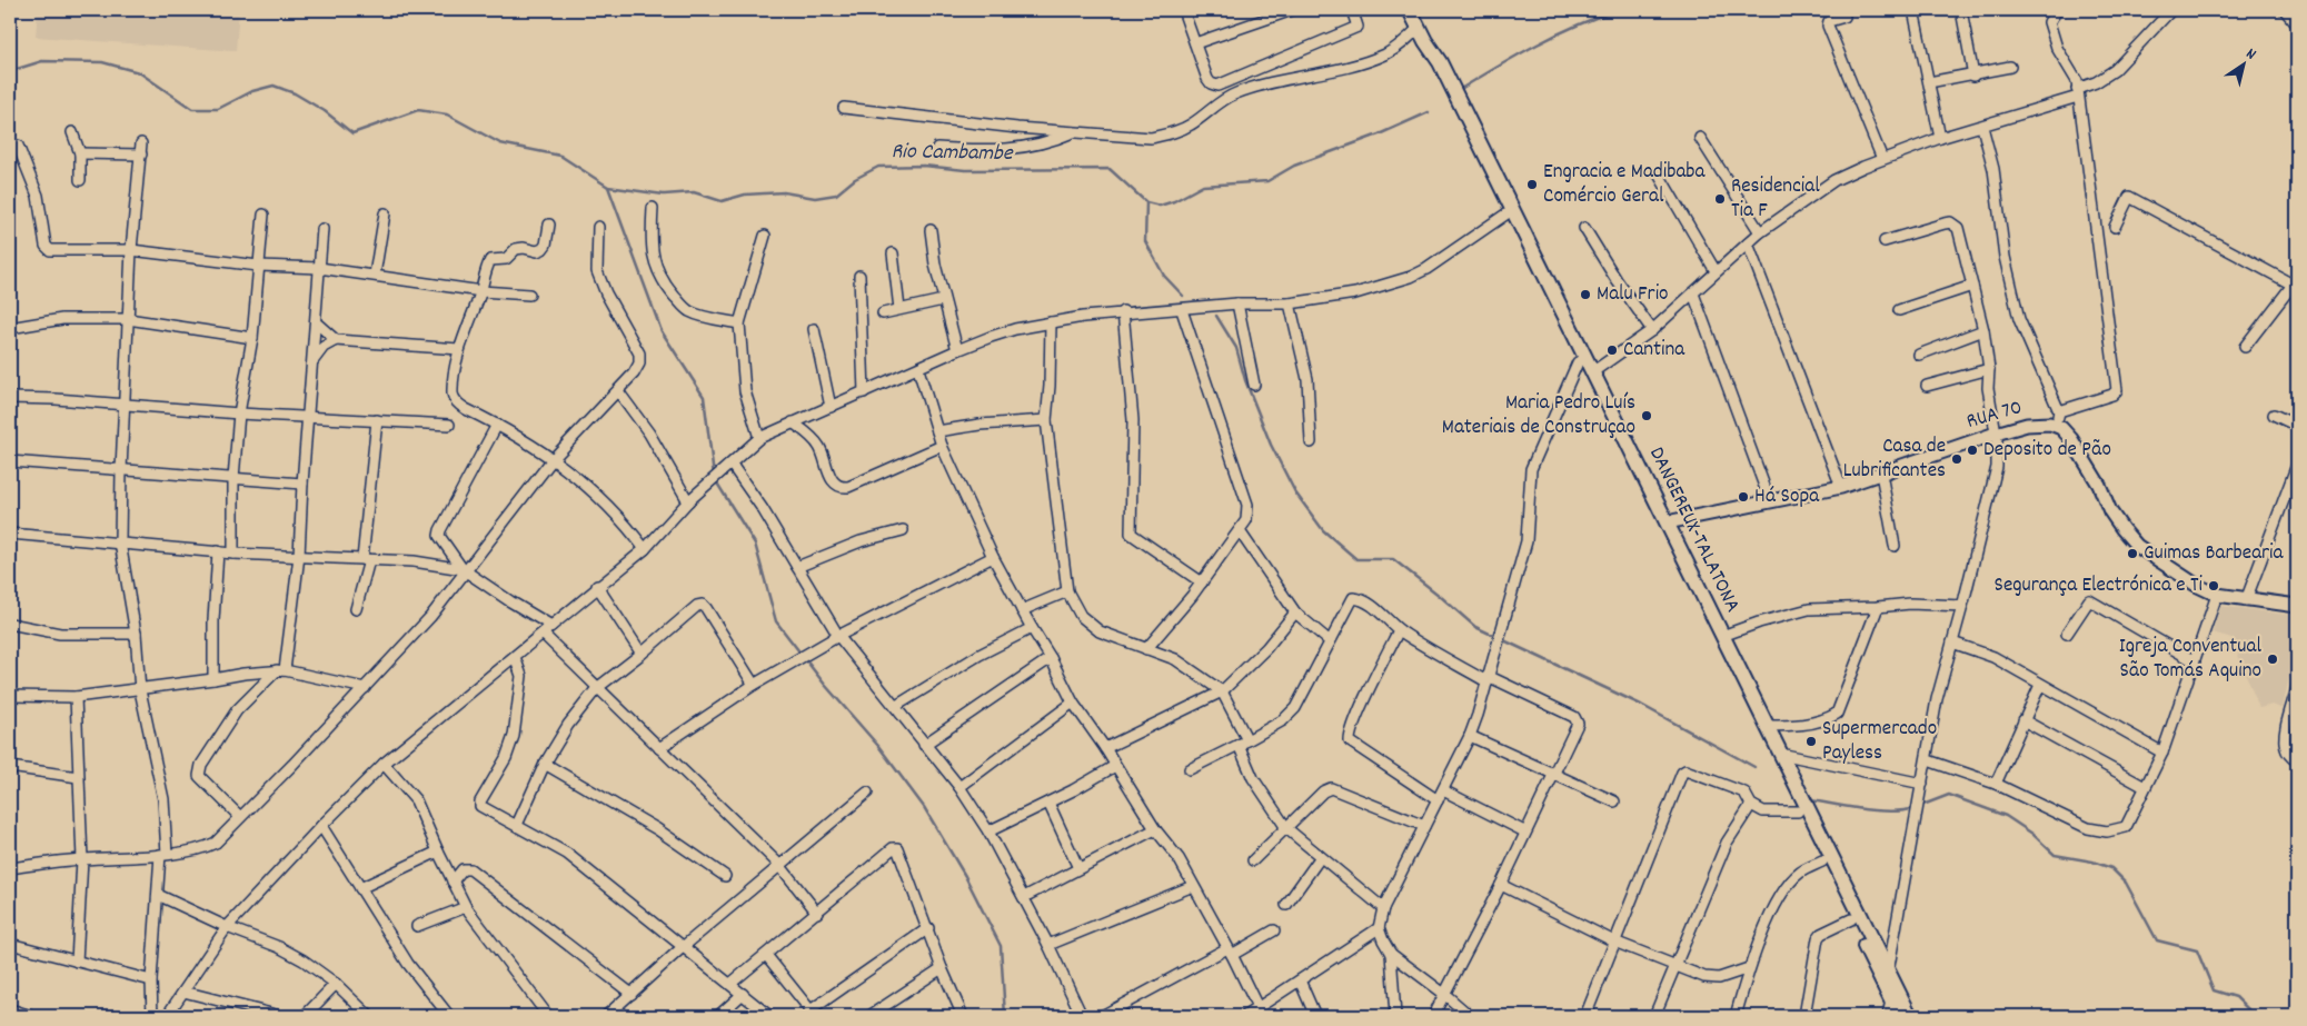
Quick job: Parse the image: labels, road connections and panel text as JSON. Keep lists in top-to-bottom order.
{
  "streets": {
    "main road": ["DANGEREUX-TALATONA"],
    "street": ["RUA 70"]
  },
  "crossings": [
    ["RUA 70", "DANGEREUX-TALATONA"]
  ],
  "water": ["Rio Cambambe"],
  "places": [
    "Engracia e Madibaba Comércio Geral",
    "Residencial Tia F",
    "Malu Frio",
    "Cantina",
    "Maria Pedro Luís Materiais de Construçao",
    "Deposito de Pão",
    "Casa de Lubrificantes",
    "Há Sopa",
    "Guimas Barbearia",
    "Segurança Electrónica e Ti",
    "Igreja Conventual São Tomás Aquino",
    "Supermercado Payless"
  ],
  "north": "top right"
}
